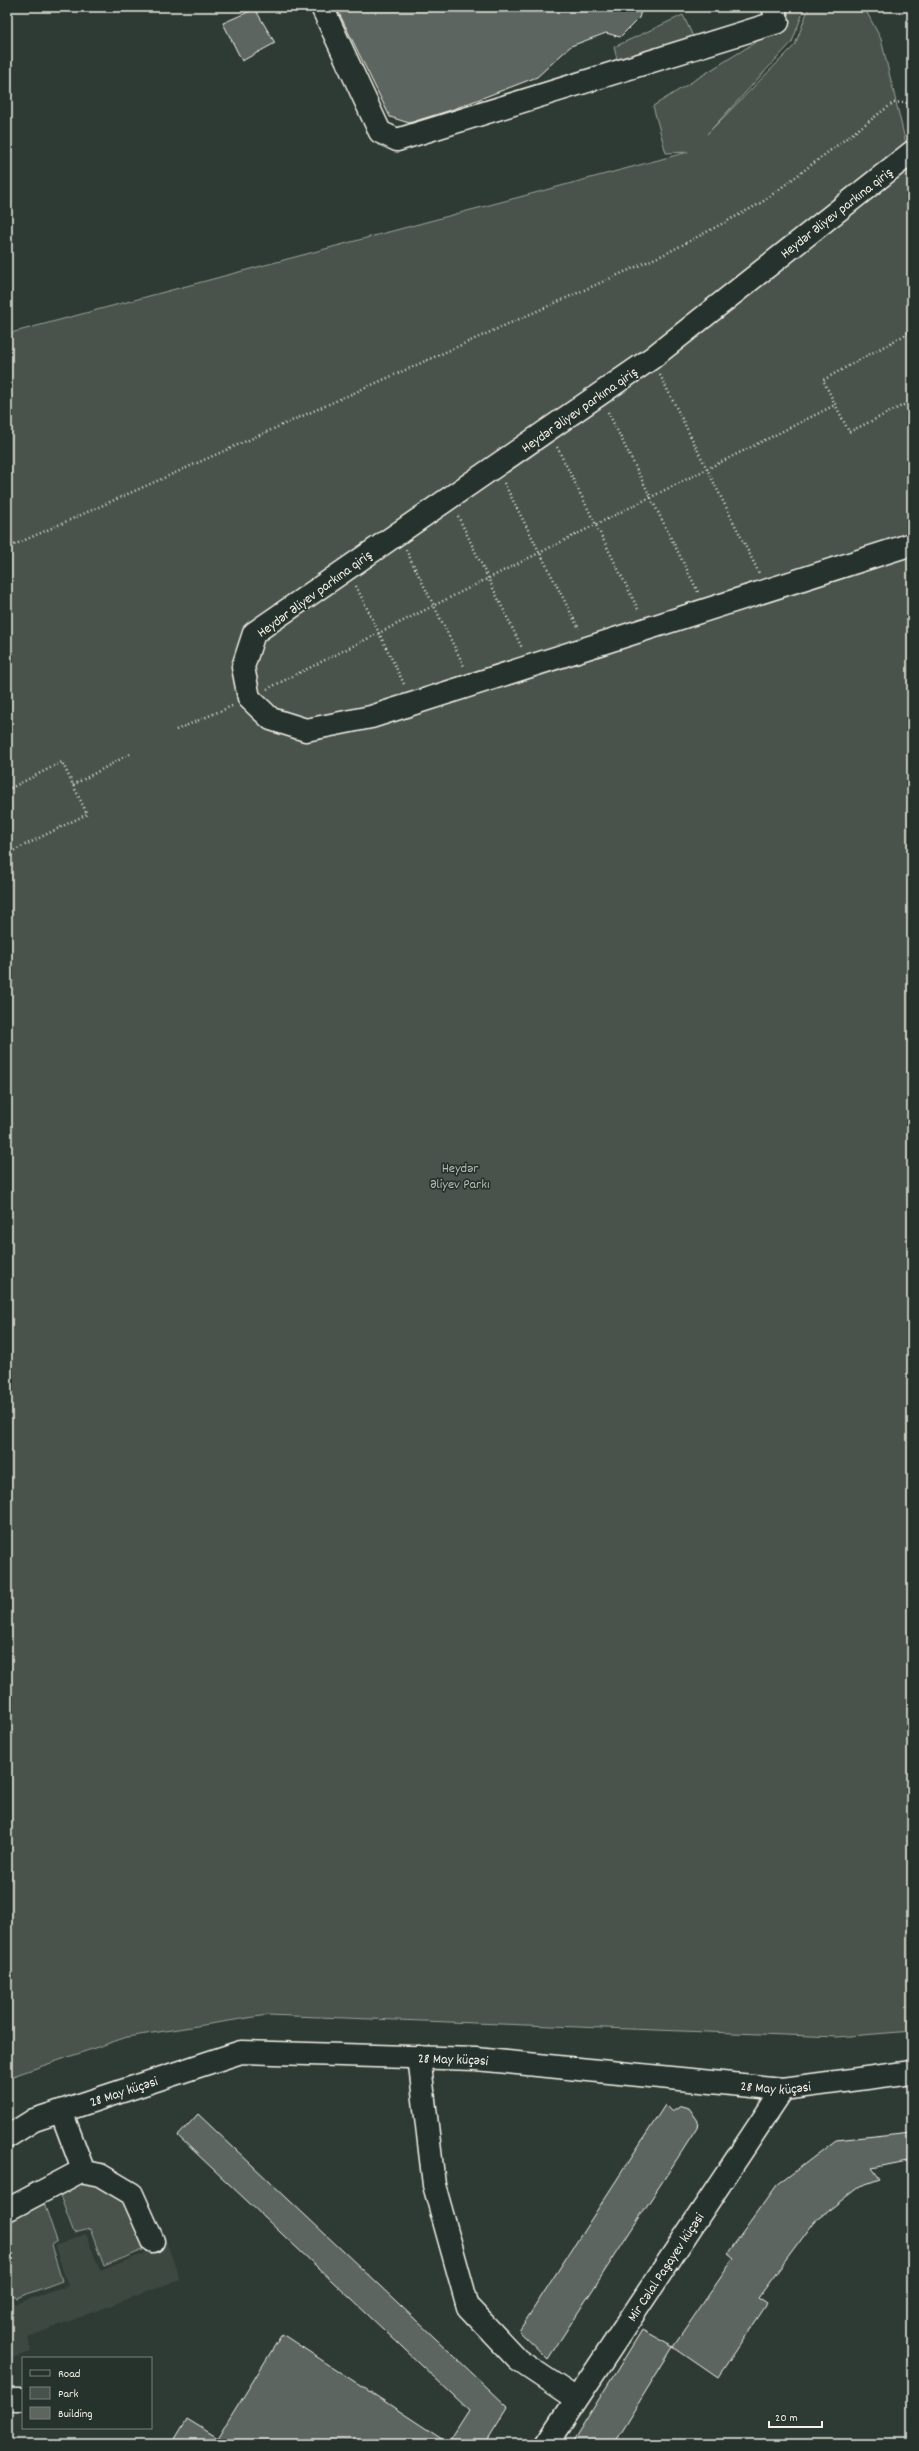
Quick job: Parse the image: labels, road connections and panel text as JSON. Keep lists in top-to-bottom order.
{
  "streets": {
    "main road": ["Heydər Əliyev parkına qiriş", "28 May küçəsi", "Mir Cəlal Paşayev küçəsi"]
  },
  "crossings": [
    ["28 May küçəsi", "Mir Cəlal Paşayev küçəsi"]
  ],
  "parks": ["Heydər Əliyev Parkı"],
  "legend": ["Road", "Park", "Building"],
  "scale_bar": "20 m"
}
